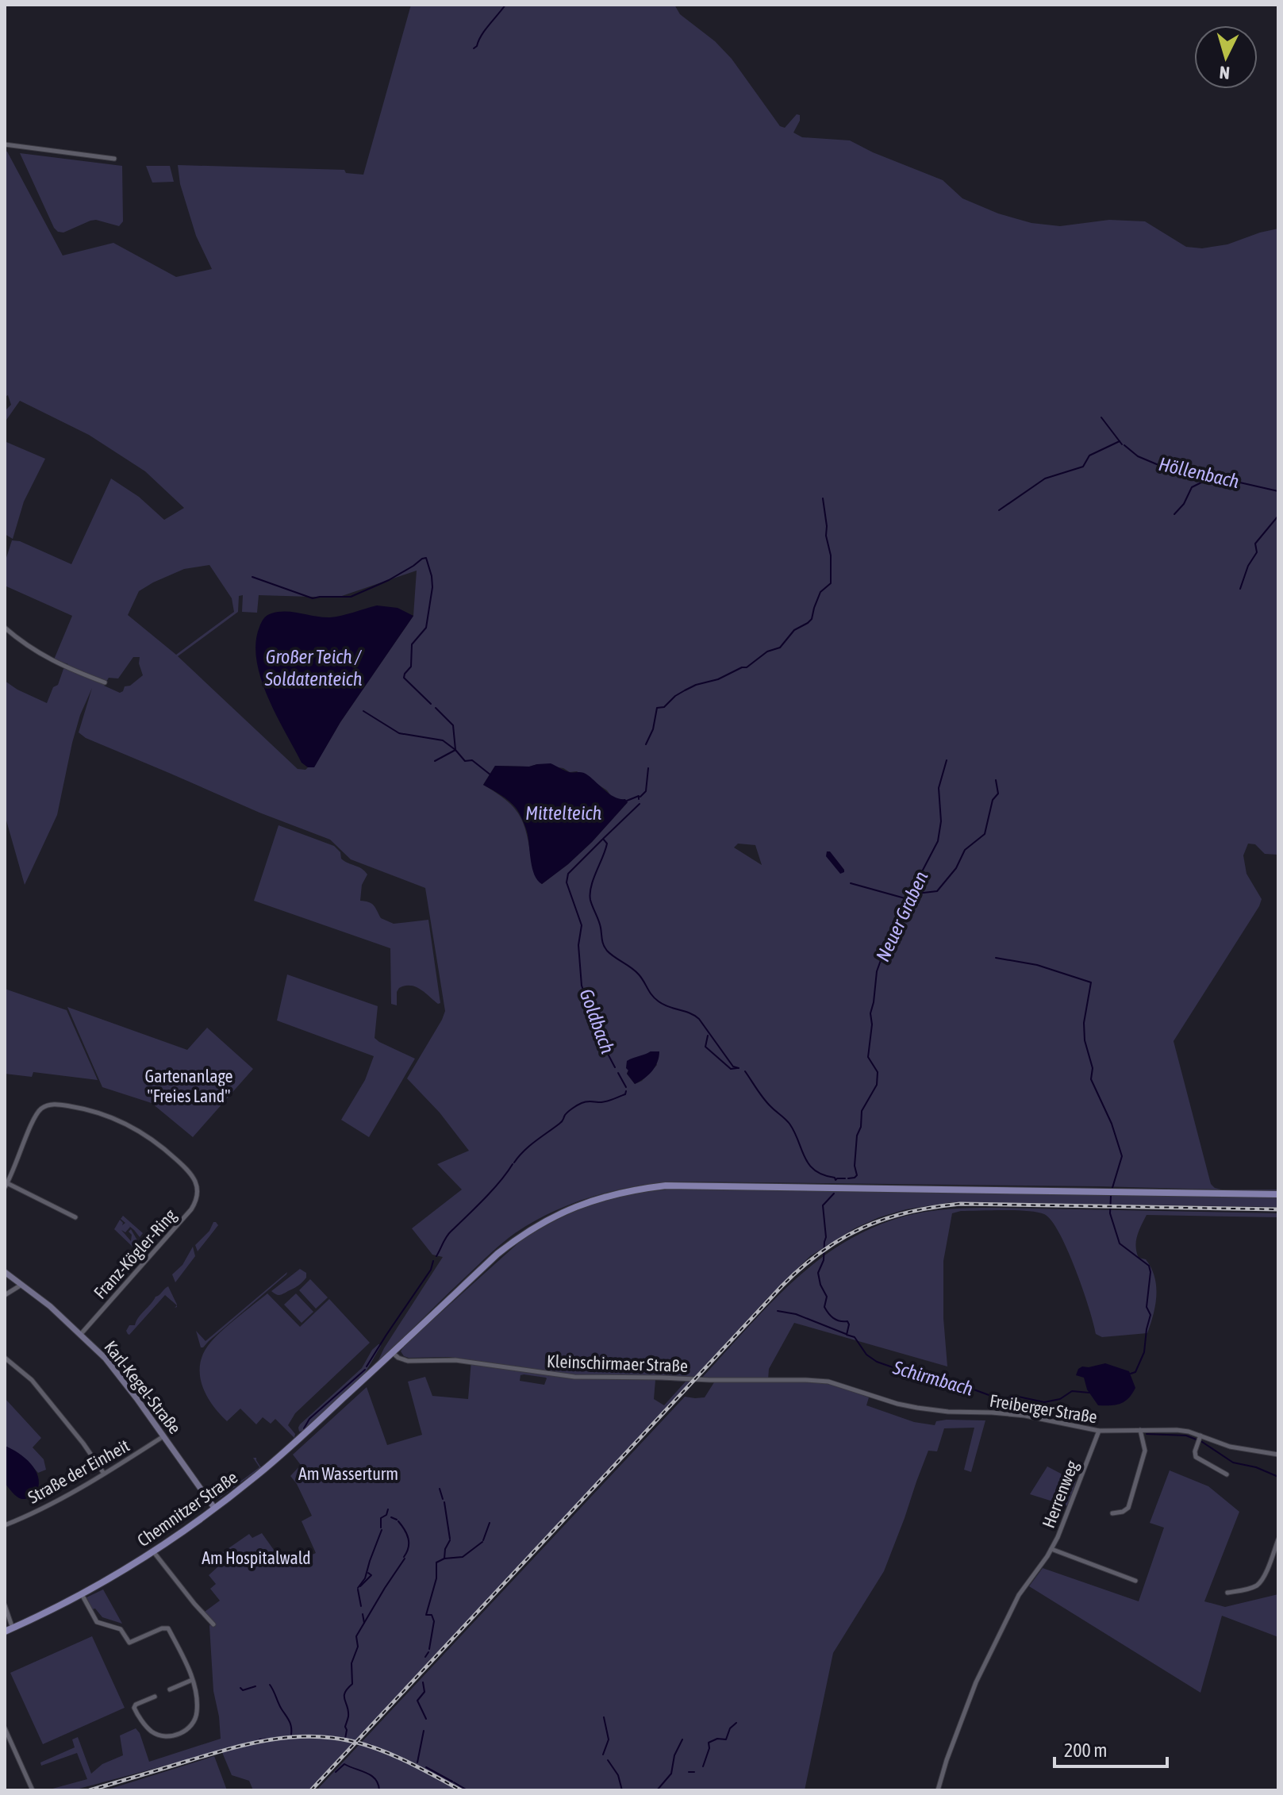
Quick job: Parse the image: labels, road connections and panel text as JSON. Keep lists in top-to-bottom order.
{
  "streets": {
    "main road": ["Chemnitzer Straße"],
    "street": [
      "Franz-Kögler-Ring",
      "Kleinschirmaer Straße",
      "Karl-Kegel-Straße",
      "Freiberger Straße",
      "Straße der Einheit",
      "Herrenweg"
    ]
  },
  "crossings": [
    ["Franz-Kögler-Ring", "Karl-Kegel-Straße"],
    ["Kleinschirmaer Straße", "Freiberger Straße"],
    ["Kleinschirmaer Straße", "Chemnitzer Straße"],
    ["Karl-Kegel-Straße", "Straße der Einheit"],
    ["Karl-Kegel-Straße", "Chemnitzer Straße"],
    ["Freiberger Straße", "Herrenweg"]
  ],
  "water": [
    "Höllenbach",
    "Großer Teich / Soldatenteich",
    "Mittelteich",
    "Neuer Graben",
    "Goldbach",
    "Schirmbach"
  ],
  "parks": ["Gartenanlage \"Freies Land\"", "Am Wasserturm", "Am Hospitalwald"],
  "scale_bar": "200 m",
  "north": "bottom"
}
